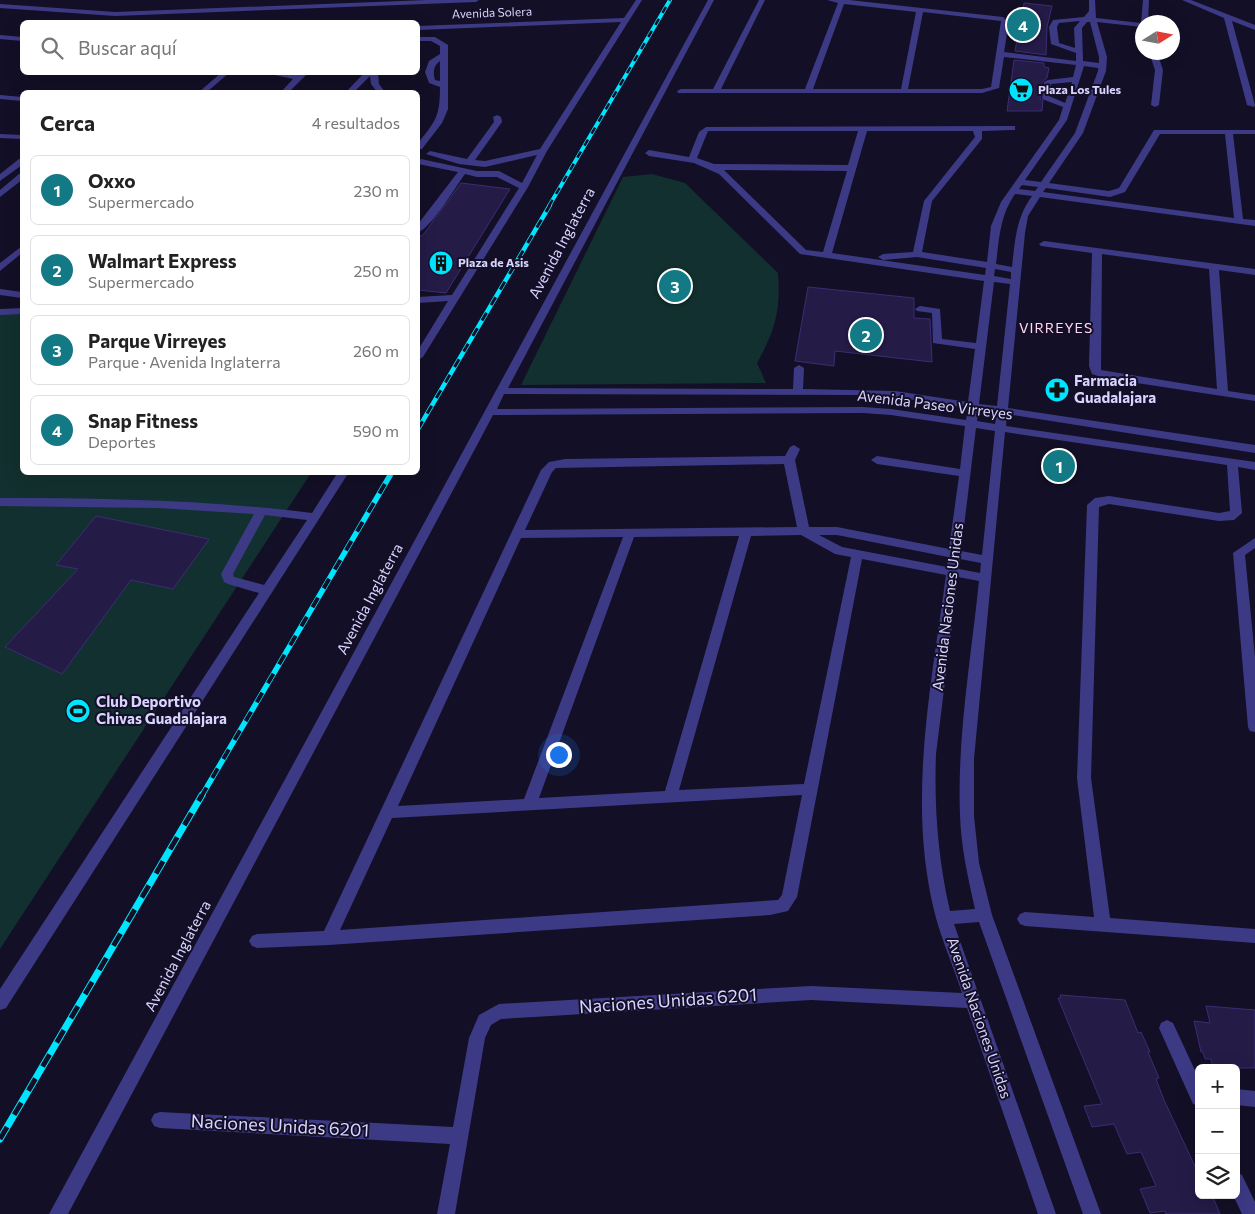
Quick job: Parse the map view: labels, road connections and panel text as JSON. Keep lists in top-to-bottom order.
{
  "streets": {
    "street": [
      "Avenida Solera",
      "Avenida Inglaterra",
      "Avenida Paseo Virreyes",
      "Avenida Naciones Unidas",
      "Naciones Unidas 6201"
    ]
  },
  "crossings": [
    ["Avenida Inglaterra", "Avenida Paseo Virreyes"],
    ["Avenida Paseo Virreyes", "Avenida Naciones Unidas"],
    ["Avenida Naciones Unidas", "Naciones Unidas 6201"]
  ],
  "districts": ["VIRREYES"],
  "places": {
    "supermarket": ["Plaza Los Tules"],
    "building": ["Plaza de Asis"],
    "pharmacy": ["Farmacia Guadalajara"],
    "sports": ["Club Deportivo Chivas Guadalajara"]
  },
  "north": "right",
  "page": {
    "pins": [
      "4",
      "3",
      "2",
      "1"
    ],
    "search": "Buscar aquí",
    "heading": ["Cerca", "4 resultados"],
    "list": [
      {
        "mark": "1",
        "name": "Oxxo",
        "note": "Supermercado",
        "value": "230 m"
      },
      {
        "mark": "2",
        "name": "Walmart Express",
        "note": "Supermercado",
        "value": "250 m"
      },
      {
        "mark": "3",
        "name": "Parque Virreyes",
        "note": "Parque · Avenida Inglaterra",
        "value": "260 m"
      },
      {
        "mark": "4",
        "name": "Snap Fitness",
        "note": "Deportes",
        "value": "590 m"
      }
    ],
    "map_buttons": ["+", "−"]
  }
}
